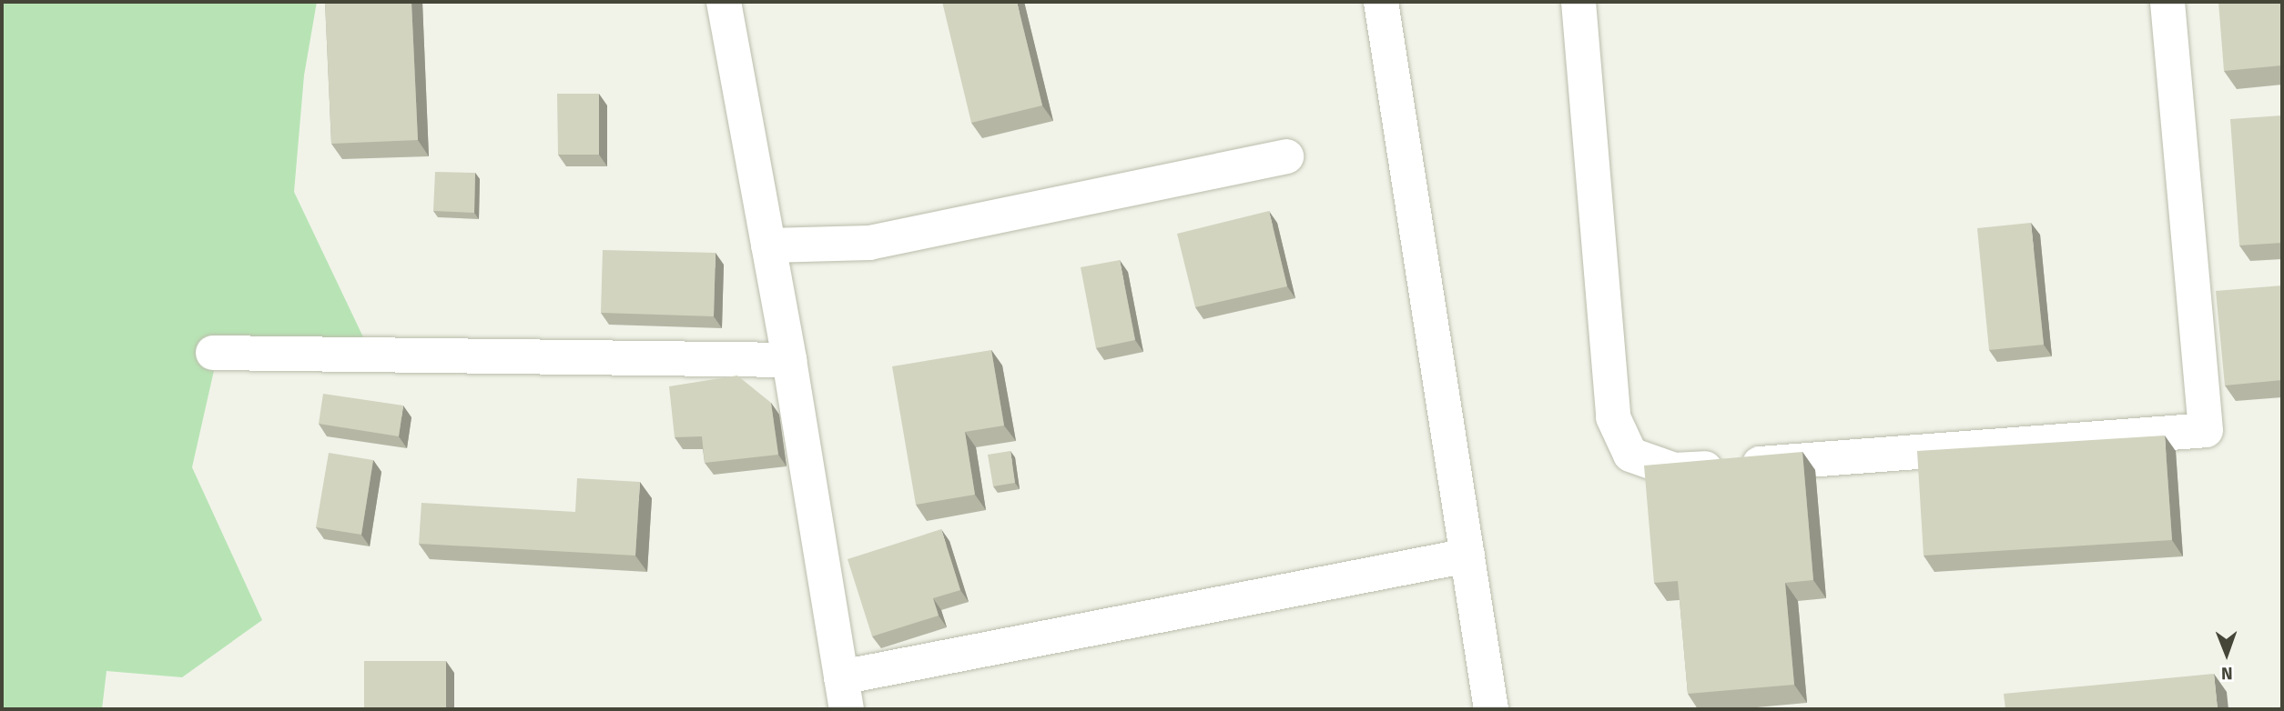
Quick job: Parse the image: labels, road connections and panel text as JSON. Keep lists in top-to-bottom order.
{
  "north": "bottom"
}
